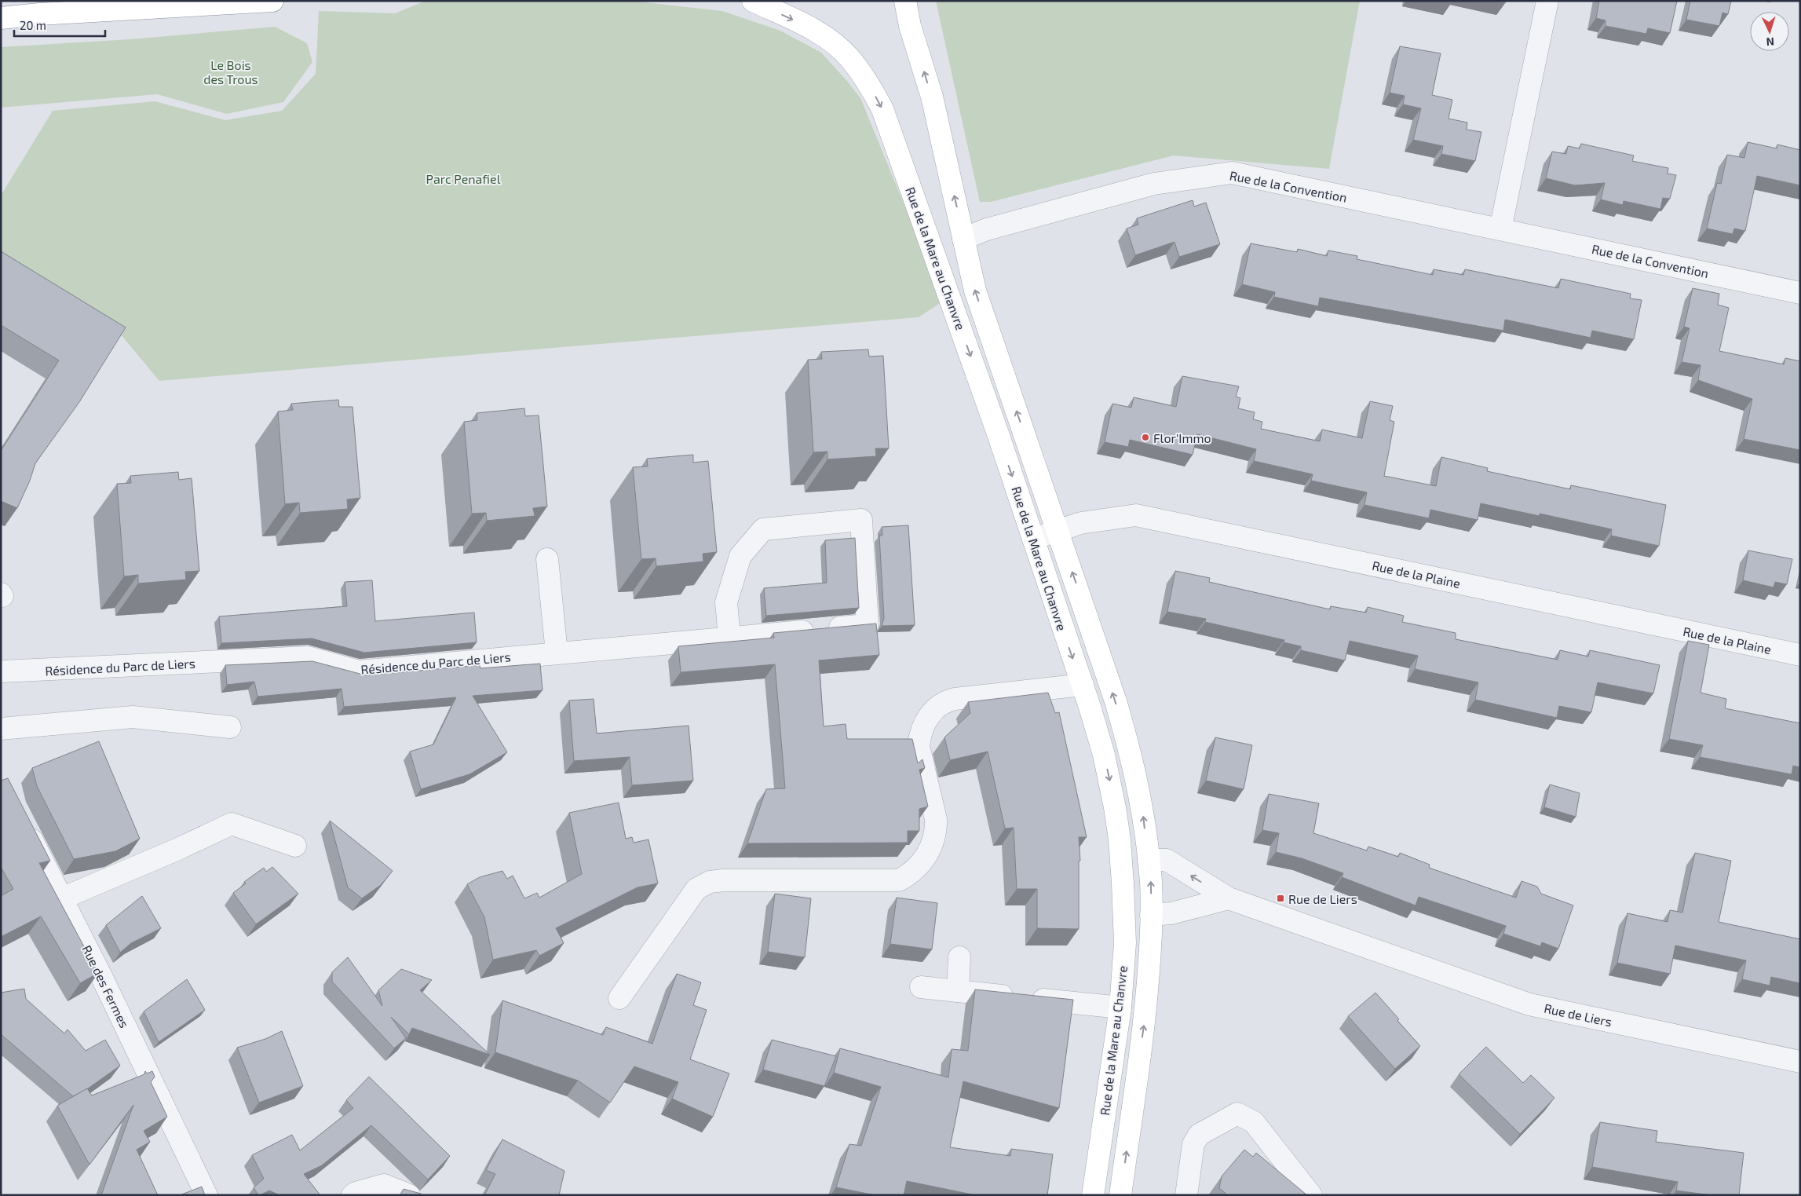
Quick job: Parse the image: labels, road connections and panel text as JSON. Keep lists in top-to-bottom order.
{
  "streets": {
    "main road": ["Rue de la Mare au Chanvre"],
    "street": [
      "Rue de la Convention",
      "Rue de la Plaine",
      "Résidence du Parc de Liers",
      "Rue des Fermes",
      "Rue de Liers"
    ]
  },
  "crossings": [
    ["Rue de la Convention", "Rue de la Mare au Chanvre"],
    ["Rue de la Mare au Chanvre", "Rue de la Plaine"],
    ["Rue de la Mare au Chanvre", "Rue de Liers"]
  ],
  "parks": ["Le Bois des Trous", "Parc Penafiel"],
  "places": {
    "other": ["Flor'Immo"],
    "transit": ["Rue de Liers"]
  },
  "scale_bar": "20 m",
  "north": "bottom"
}
